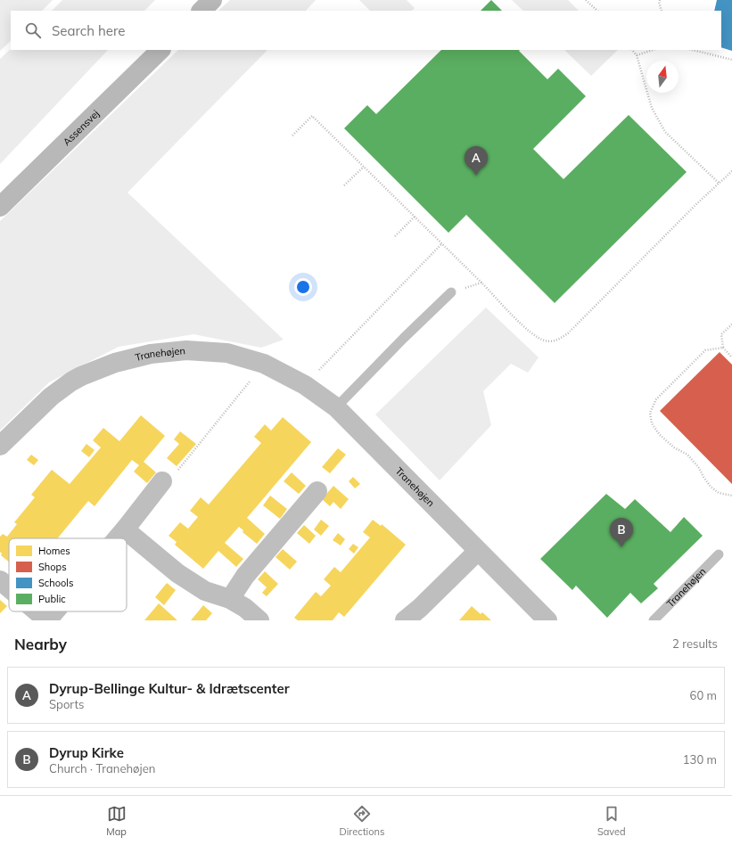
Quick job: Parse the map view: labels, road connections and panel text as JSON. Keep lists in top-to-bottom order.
{
  "streets": {
    "main road": ["Assensvej"],
    "street": ["Tranehøjen"]
  },
  "legend": [
    "Homes",
    "Shops",
    "Schools",
    "Public"
  ],
  "north": "top",
  "page": {
    "search": "Search here",
    "pins": ["A", "B"],
    "heading": ["Nearby", "2 results"],
    "list": [
      {
        "mark": "A",
        "name": "Dyrup-Bellinge Kultur- & Idrætscenter",
        "note": "Sports",
        "value": "60 m"
      },
      {
        "mark": "B",
        "name": "Dyrup Kirke",
        "note": "Church · Tranehøjen",
        "value": "130 m"
      }
    ],
    "nav": ["Map", "Directions", "Saved"]
  }
}
